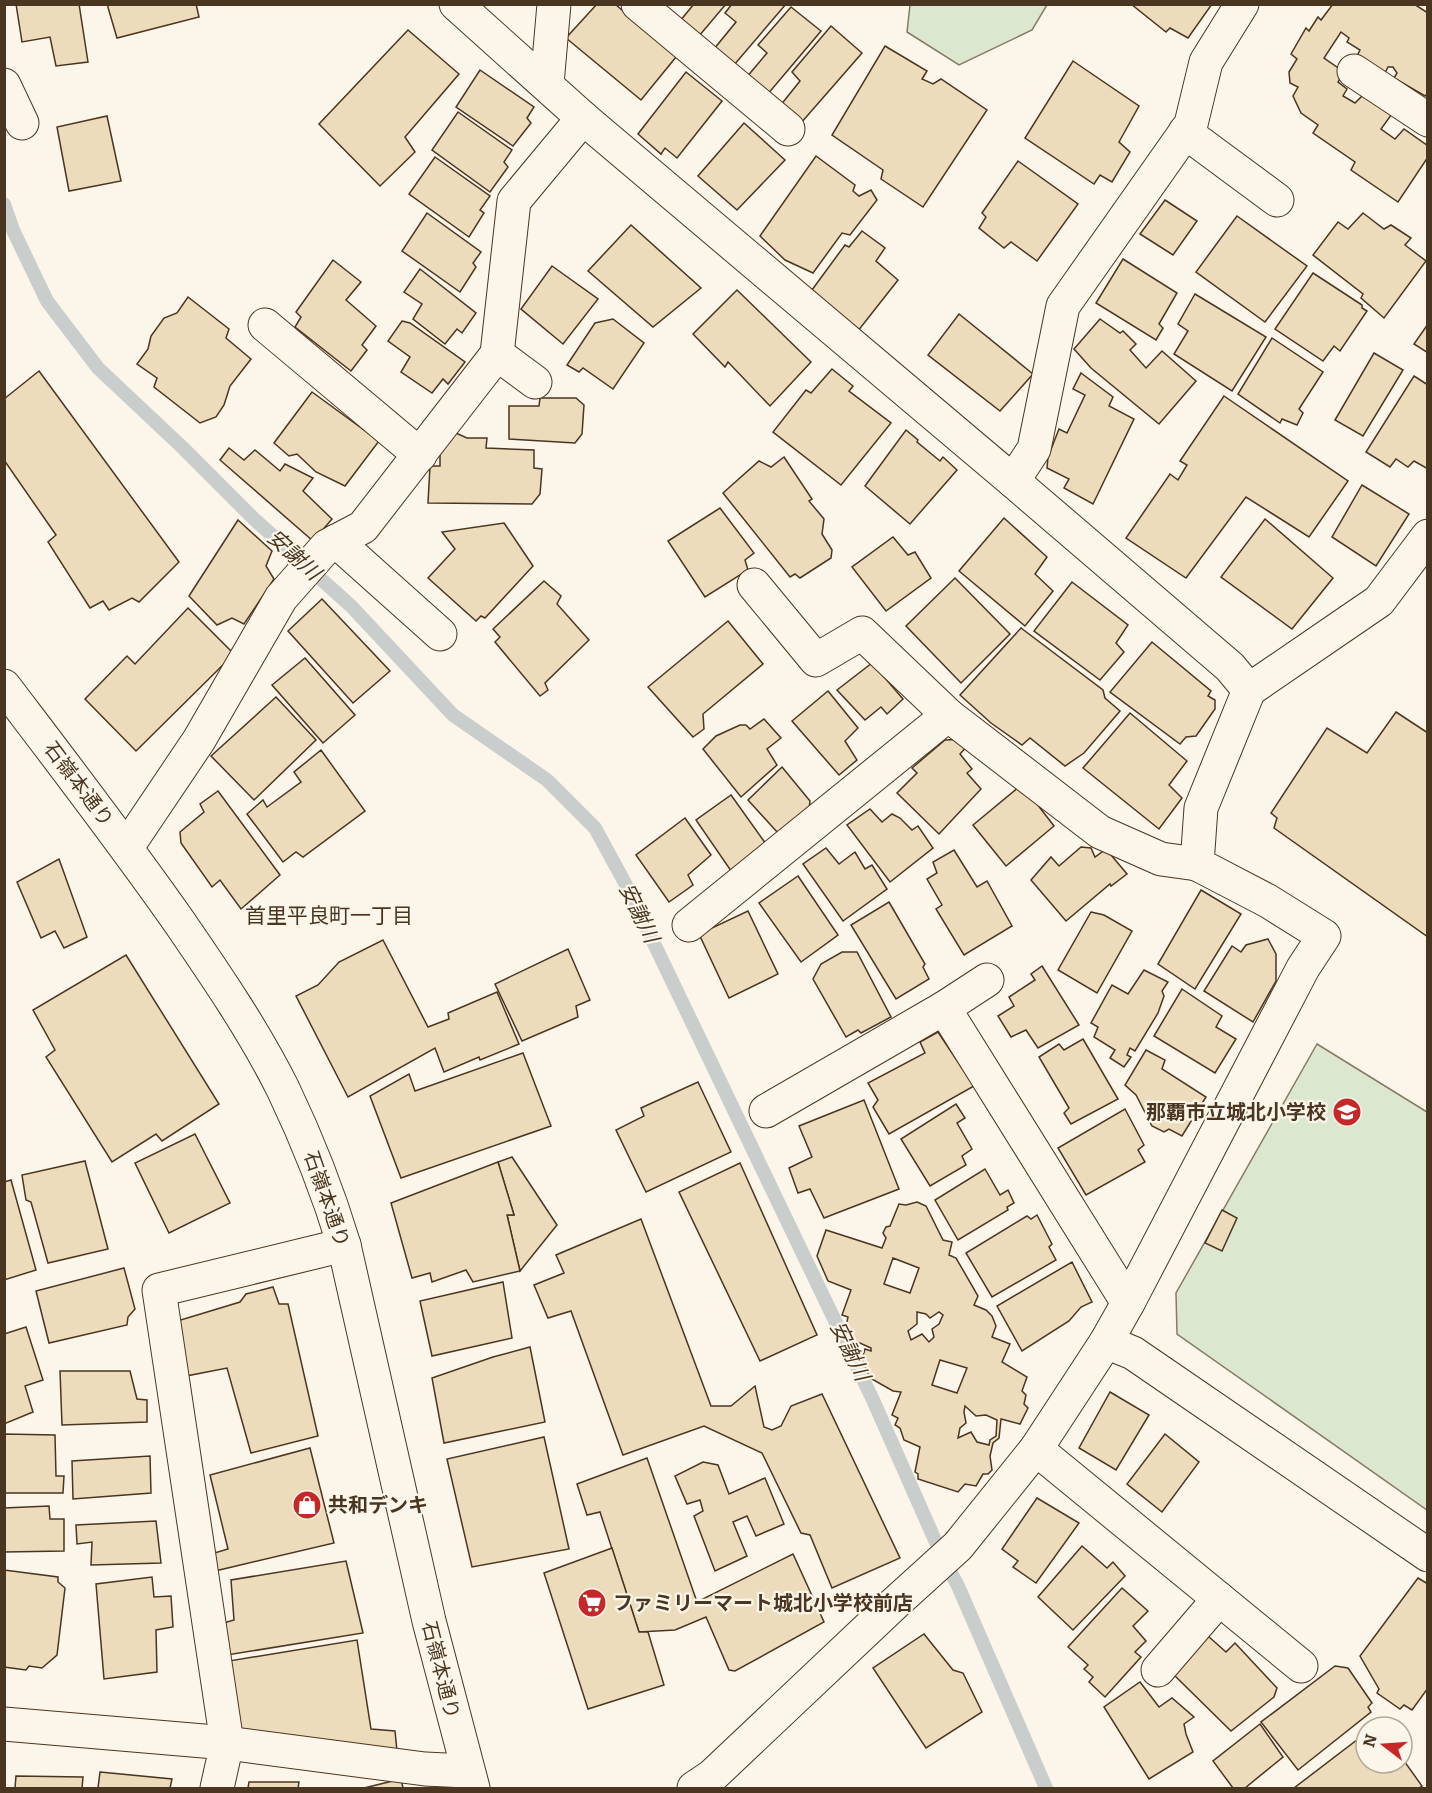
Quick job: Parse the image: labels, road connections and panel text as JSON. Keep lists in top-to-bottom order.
{
  "streets": {
    "street": ["石嶺本通り"]
  },
  "districts": ["首里平良町一丁目"],
  "water": ["安謝川"],
  "places": {
    "school or university": ["那覇市立城北小学校"],
    "shop": ["共和デンキ"],
    "supermarket": ["ファミリーマート城北小学校前店"]
  },
  "north": "left"
}
